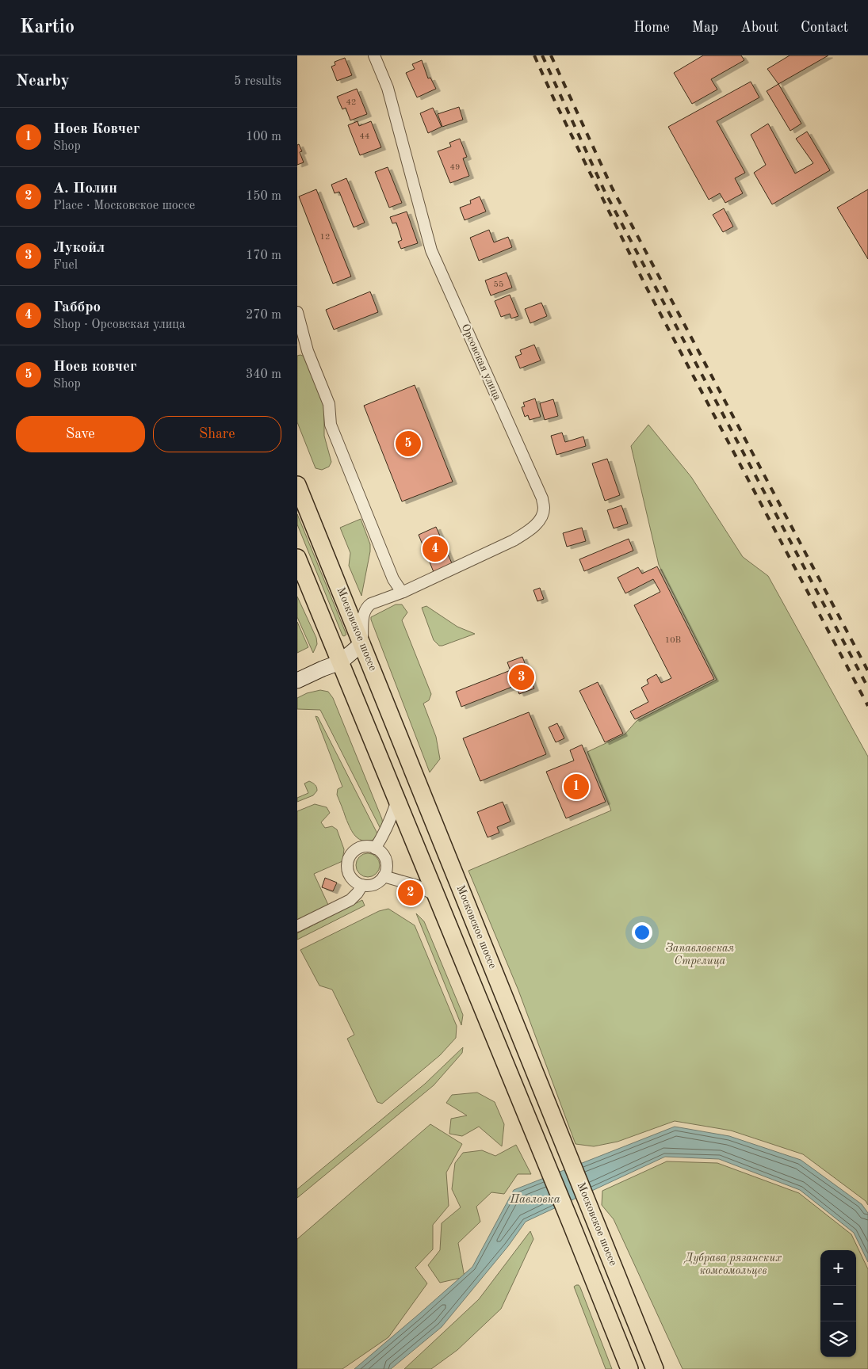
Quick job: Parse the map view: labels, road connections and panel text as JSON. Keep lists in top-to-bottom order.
{
  "streets": {
    "main road": ["Московское шоссе"],
    "street": ["Орсовская улица"]
  },
  "crossings": [
    ["Орсовская улица", "Московское шоссе"]
  ],
  "water": ["Павловка"],
  "parks": ["Запавловская Стрелица", "Дубрава рязанских комсомольцев"],
  "house_numbers": [
    "42",
    "44",
    "49",
    "12",
    "55",
    "10В"
  ],
  "page": {
    "header": "Kartio",
    "nav": [
      "Home",
      "Map",
      "About",
      "Contact"
    ],
    "heading": ["Nearby", "5 results"],
    "list": [
      {
        "mark": "1",
        "name": "Ноев Ковчег",
        "note": "Shop",
        "value": "100 m"
      },
      {
        "mark": "2",
        "name": "А. Полин",
        "note": "Place · Московское шоссе",
        "value": "150 m"
      },
      {
        "mark": "3",
        "name": "Лукойл",
        "note": "Fuel",
        "value": "170 m"
      },
      {
        "mark": "4",
        "name": "Габбро",
        "note": "Shop · Орсовская улица",
        "value": "270 m"
      },
      {
        "mark": "5",
        "name": "Ноев ковчег",
        "note": "Shop",
        "value": "340 m"
      }
    ],
    "buttons": ["Save", "Share"],
    "pins": [
      "5",
      "4",
      "3",
      "1",
      "2"
    ],
    "map_buttons": ["+", "−"]
  }
}
